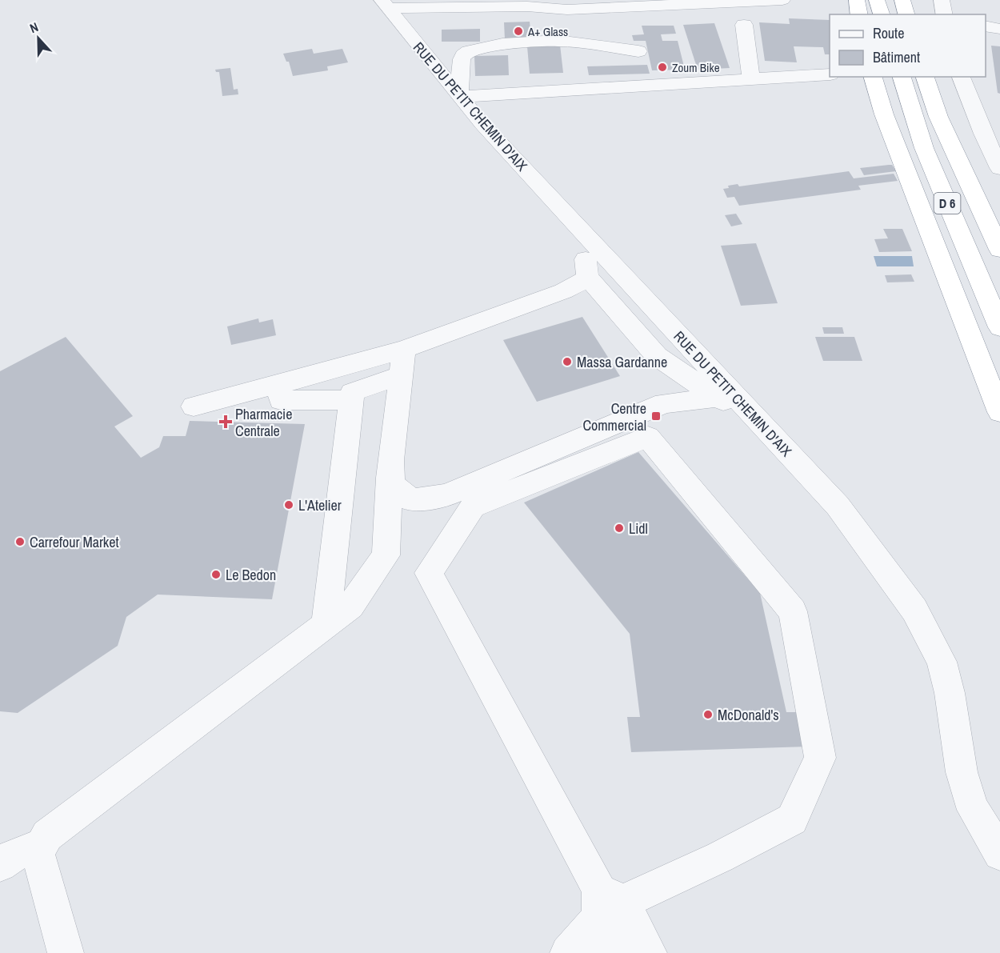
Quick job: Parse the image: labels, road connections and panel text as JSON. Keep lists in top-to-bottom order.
{
  "streets": {
    "highway": ["D 6"],
    "street": ["RUE DU PETIT CHEMIN D'AIX"]
  },
  "places": {
    "other": [
      "A+ Glass",
      "Zoum Bike",
      "Massa Gardanne",
      "L'Atelier",
      "Lidl",
      "Carrefour Market",
      "Le Bedon",
      "McDonald's"
    ],
    "transit": ["Centre Commercial"],
    "health": ["Pharmacie Centrale"]
  },
  "legend": ["Route", "Bâtiment"],
  "north": "top"
}
